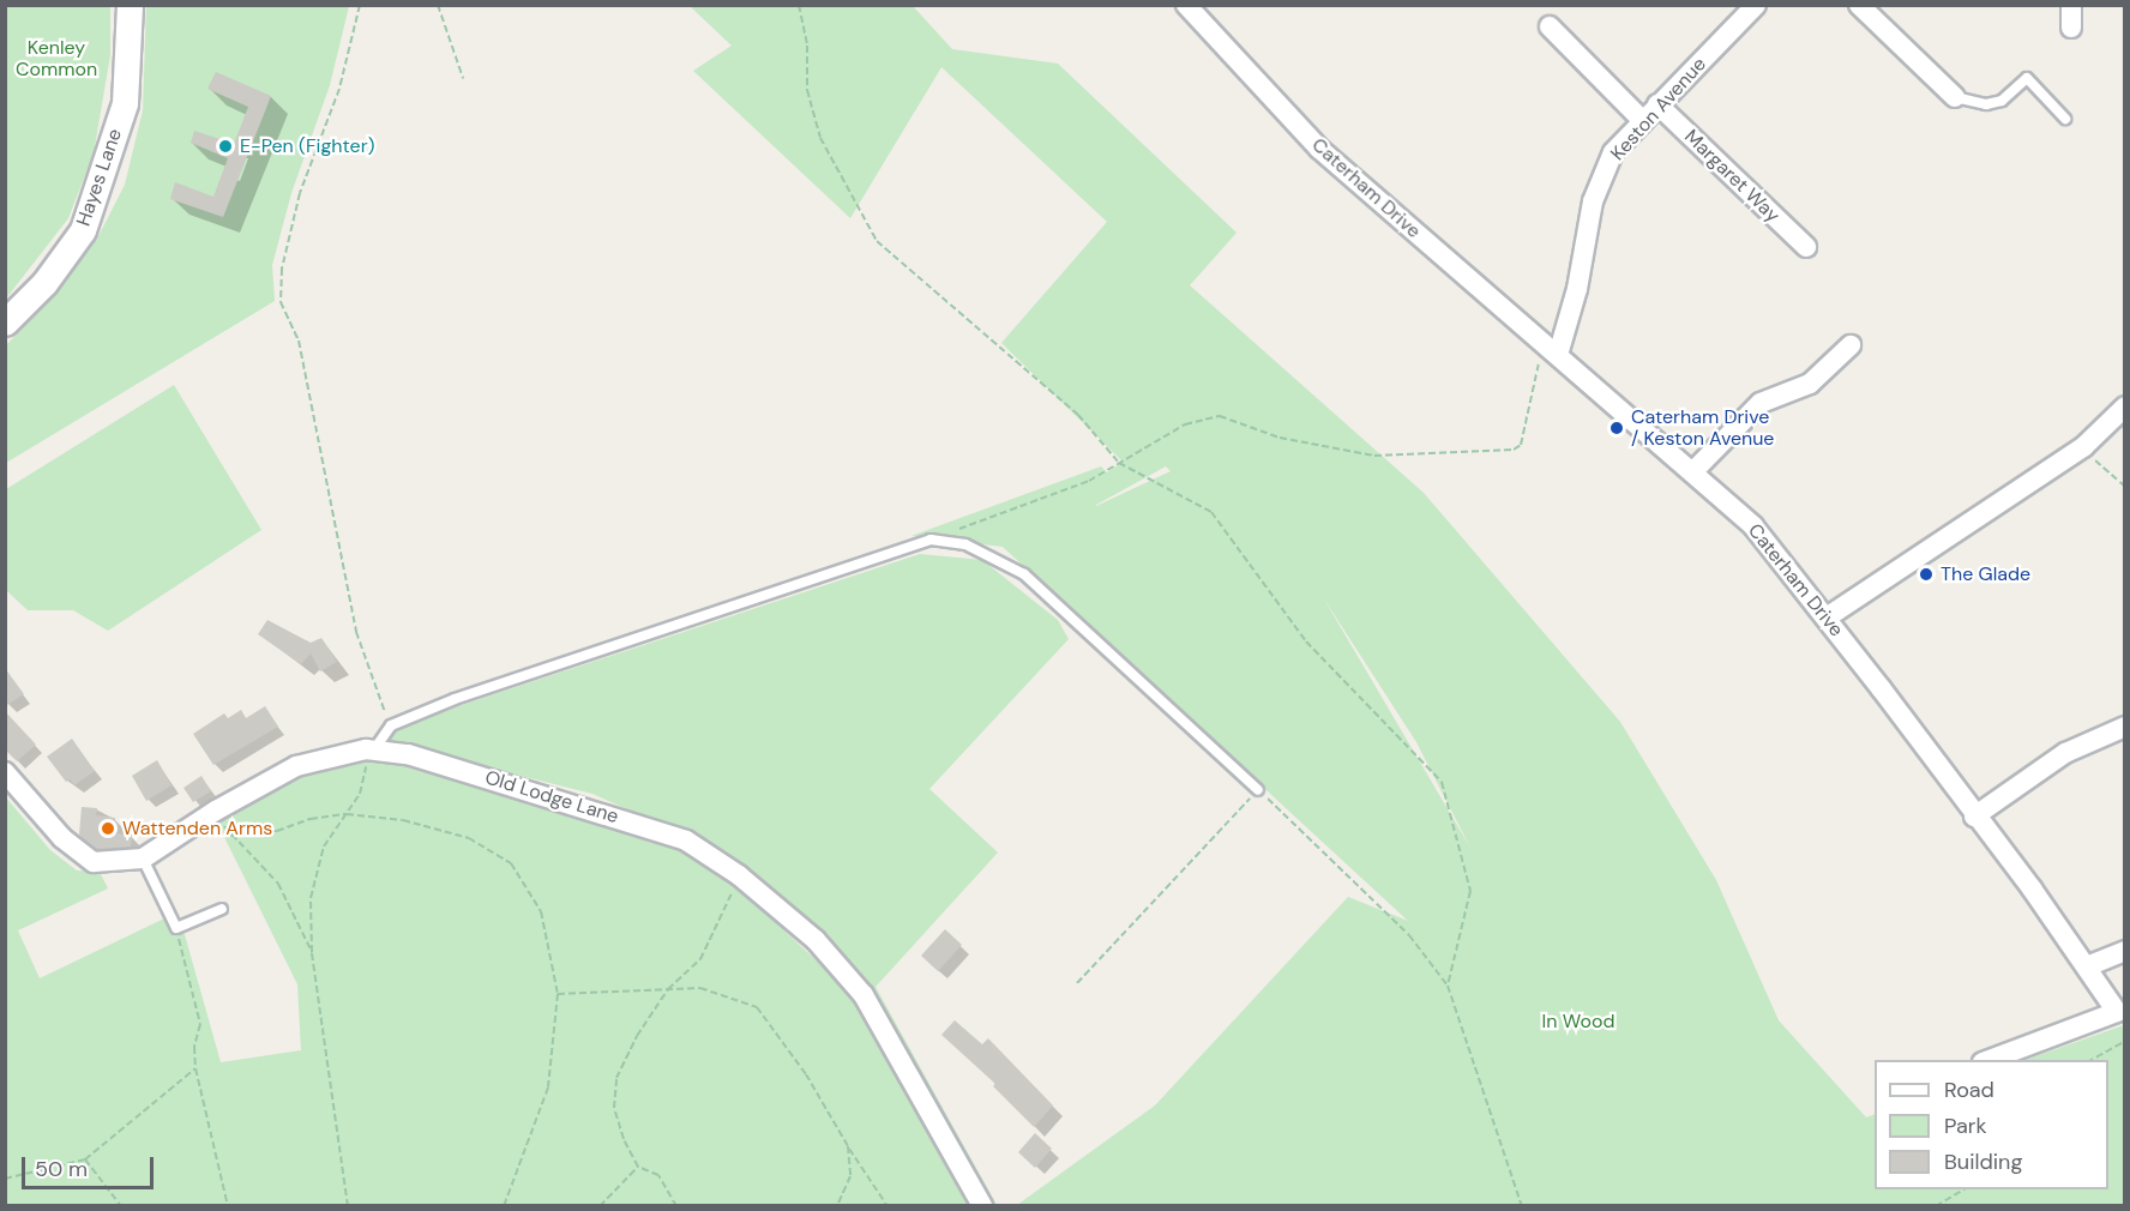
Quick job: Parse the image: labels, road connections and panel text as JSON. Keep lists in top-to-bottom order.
{
  "streets": {
    "street": [
      "Keston Avenue",
      "Margaret Way",
      "Hayes Lane",
      "Caterham Drive",
      "Old Lodge Lane"
    ]
  },
  "crossings": [
    ["Keston Avenue", "Margaret Way"],
    ["Keston Avenue", "Caterham Drive"]
  ],
  "parks": ["Kenley Common", "In Wood"],
  "places": [
    "E-Pen (Fighter)",
    "Caterham Drive / Keston Avenue",
    "The Glade",
    "Wattenden Arms"
  ],
  "legend": ["Road", "Park", "Building"],
  "scale_bar": "50 m"
}
